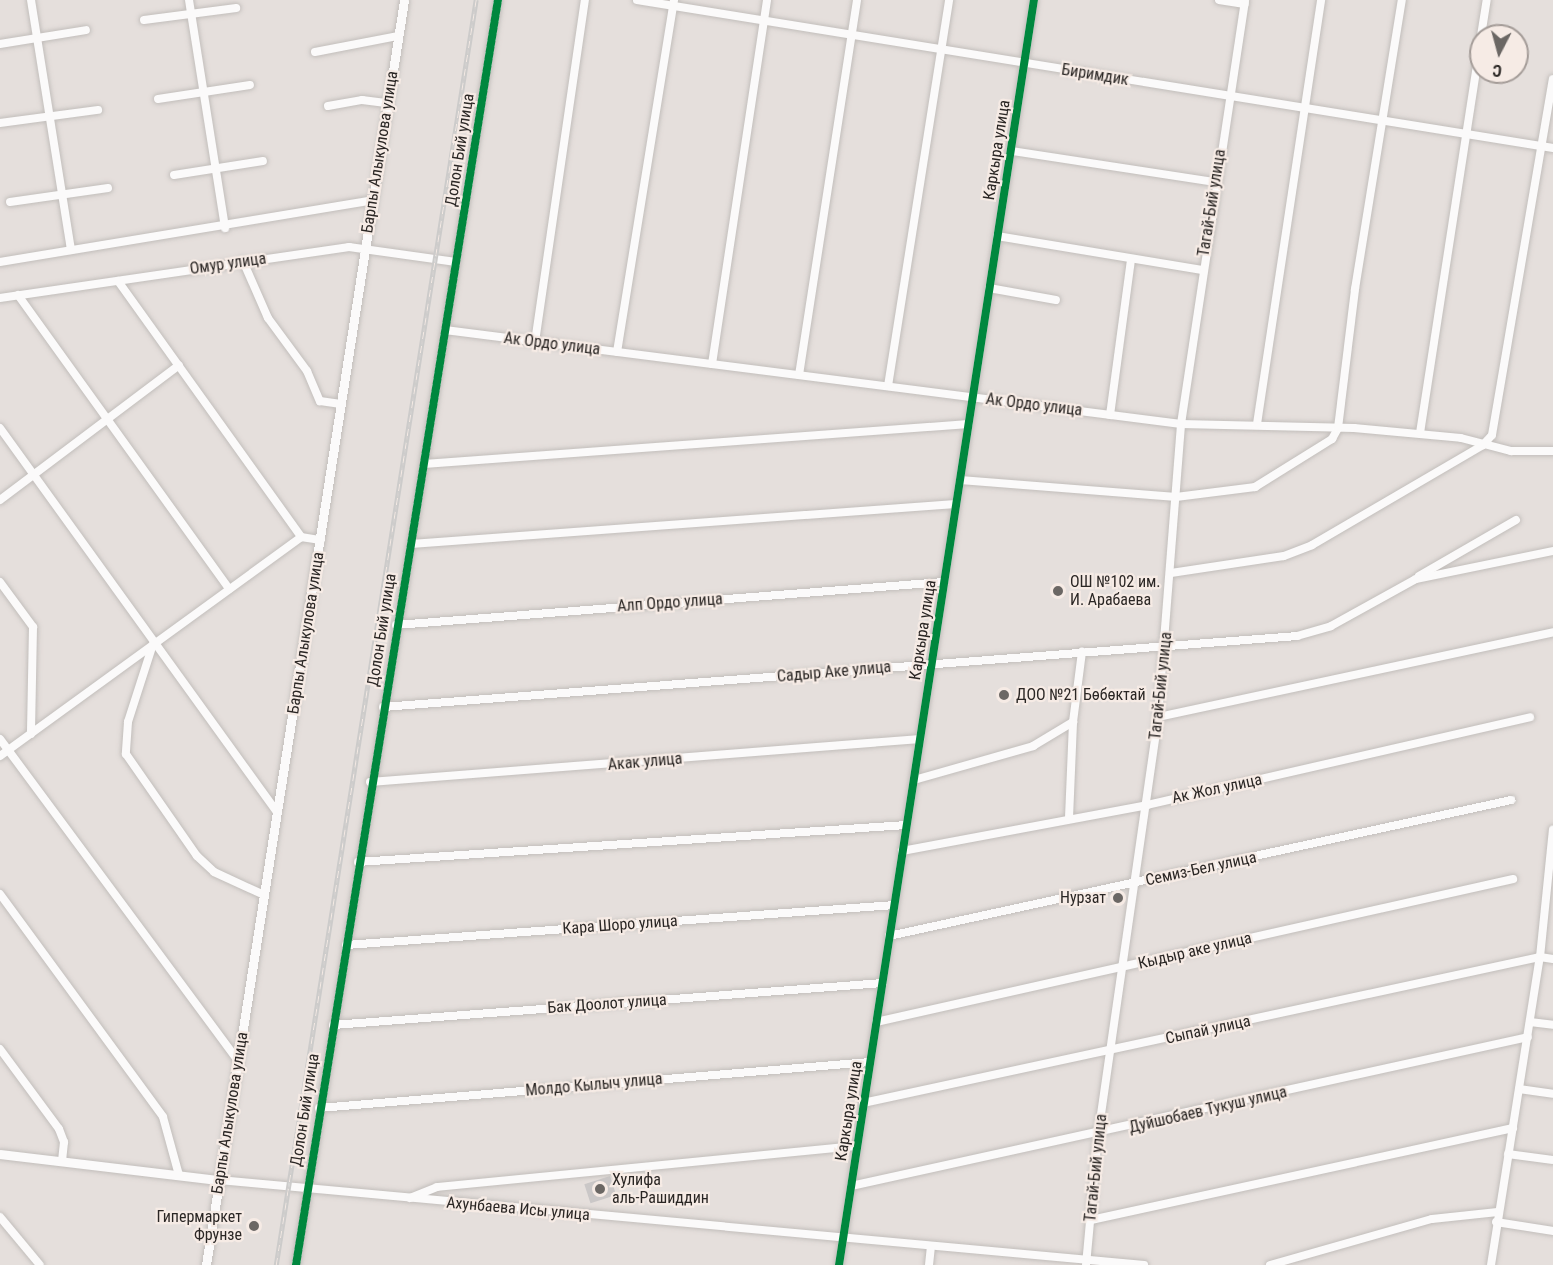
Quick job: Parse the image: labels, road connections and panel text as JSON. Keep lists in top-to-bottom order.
{
  "streets": {
    "main road": ["Барпы Алыкулова улица", "Ахунбаева Исы улица"],
    "street": [
      "Биримдик",
      "Долон Бий улица",
      "Каркыра улица",
      "Тагай-Бий улица",
      "Омур улица",
      "Ак Ордо улица",
      "Алп Ордо улица",
      "Садыр Аке улица",
      "Акак улица",
      "Ак Жол улица",
      "Семиз-Бел улица",
      "Кара Шоро улица",
      "Кыдыр аке улица",
      "Бак Доолот улица",
      "Сыпай улица",
      "Молдо Кылыч улица",
      "Дуйшобаев Тукуш улица"
    ]
  },
  "crossings": [
    ["Биримдик", "Каркыра улица"],
    ["Биримдик", "Тагай-Бий улица"],
    ["Долон Бий улица", "Омур улица"],
    ["Долон Бий улица", "Ак Ордо улица"],
    ["Долон Бий улица", "Алп Ордо улица"],
    ["Долон Бий улица", "Садыр Аке улица"],
    ["Долон Бий улица", "Акак улица"],
    ["Долон Бий улица", "Кара Шоро улица"],
    ["Долон Бий улица", "Бак Доолот улица"],
    ["Долон Бий улица", "Молдо Кылыч улица"],
    ["Долон Бий улица", "Ахунбаева Исы улица"],
    ["Каркыра улица", "Ак Ордо улица"],
    ["Каркыра улица", "Алп Ордо улица"],
    ["Каркыра улица", "Садыр Аке улица"],
    ["Каркыра улица", "Акак улица"],
    ["Каркыра улица", "Ак Жол улица"],
    ["Каркыра улица", "Семиз-Бел улица"],
    ["Каркыра улица", "Кара Шоро улица"],
    ["Каркыра улица", "Кыдыр аке улица"],
    ["Каркыра улица", "Бак Доолот улица"],
    ["Каркыра улица", "Сыпай улица"],
    ["Каркыра улица", "Молдо Кылыч улица"],
    ["Каркыра улица", "Дуйшобаев Тукуш улица"],
    ["Каркыра улица", "Ахунбаева Исы улица"],
    ["Барпы Алыкулова улица", "Омур улица"],
    ["Барпы Алыкулова улица", "Ахунбаева Исы улица"],
    ["Тагай-Бий улица", "Ак Ордо улица"],
    ["Тагай-Бий улица", "Садыр Аке улица"],
    ["Тагай-Бий улица", "Ак Жол улица"],
    ["Тагай-Бий улица", "Семиз-Бел улица"],
    ["Тагай-Бий улица", "Кыдыр аке улица"],
    ["Тагай-Бий улица", "Сыпай улица"],
    ["Тагай-Бий улица", "Дуйшобаев Тукуш улица"],
    ["Тагай-Бий улица", "Ахунбаева Исы улица"]
  ],
  "places": [
    "ОШ №102 им. И. Арабаева",
    "ДОО №21 Бөбөктай",
    "Нурзат",
    "Хулифа аль-Рашиддин",
    "Гипермаркет Фрунзе"
  ],
  "north": "bottom"
}
